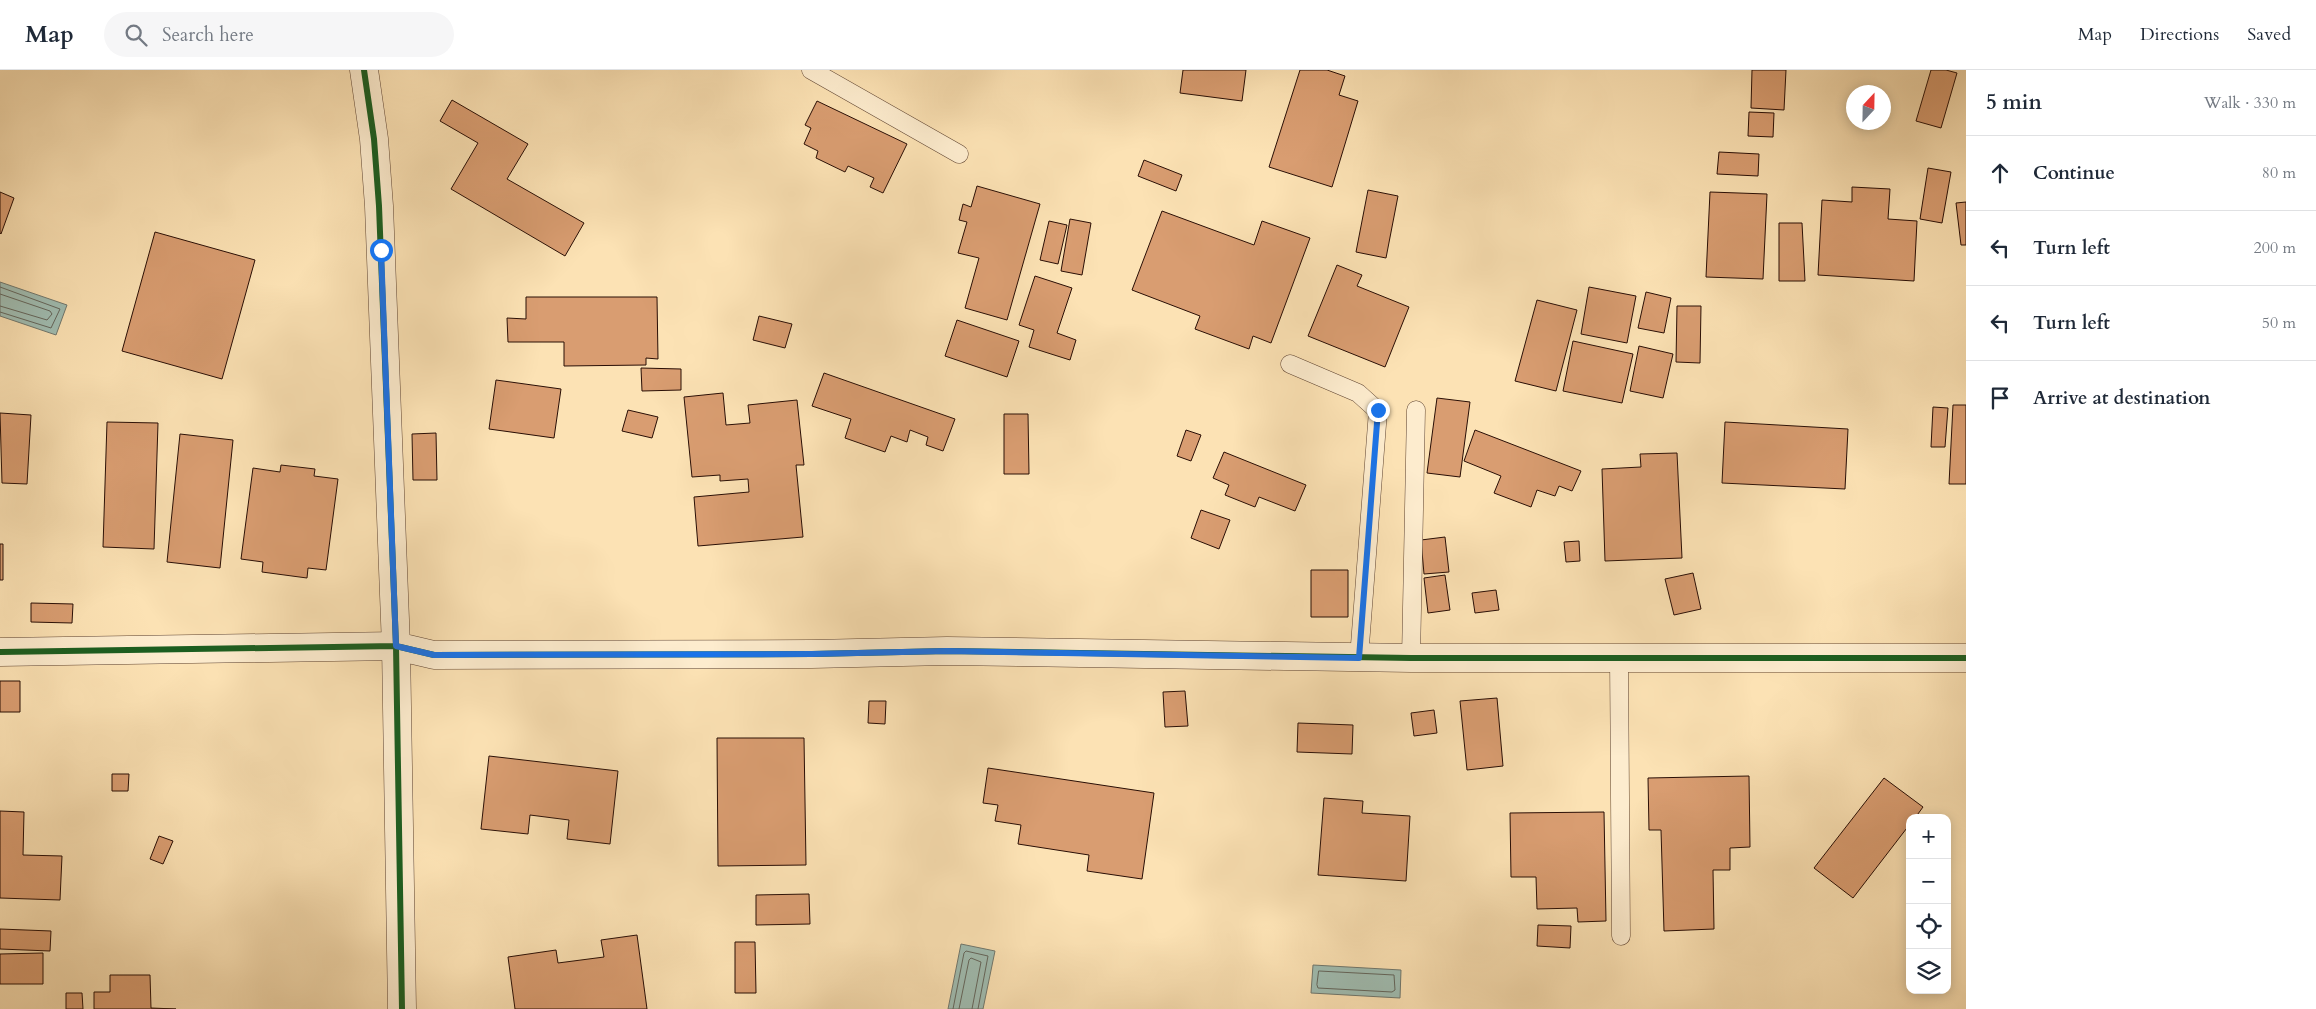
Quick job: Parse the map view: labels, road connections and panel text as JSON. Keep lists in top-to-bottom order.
{
  "north": "top",
  "page": {
    "header": "Map",
    "search": "Search here",
    "nav": ["Map", "Directions", "Saved"],
    "heading": ["5 min", "Walk · 330 m"],
    "list": [
      ["Continue", "80 m"],
      ["Turn left", "200 m"],
      ["Turn left", "50 m"],
      "Arrive at destination"
    ],
    "map_buttons": ["+", "−"]
  }
}
